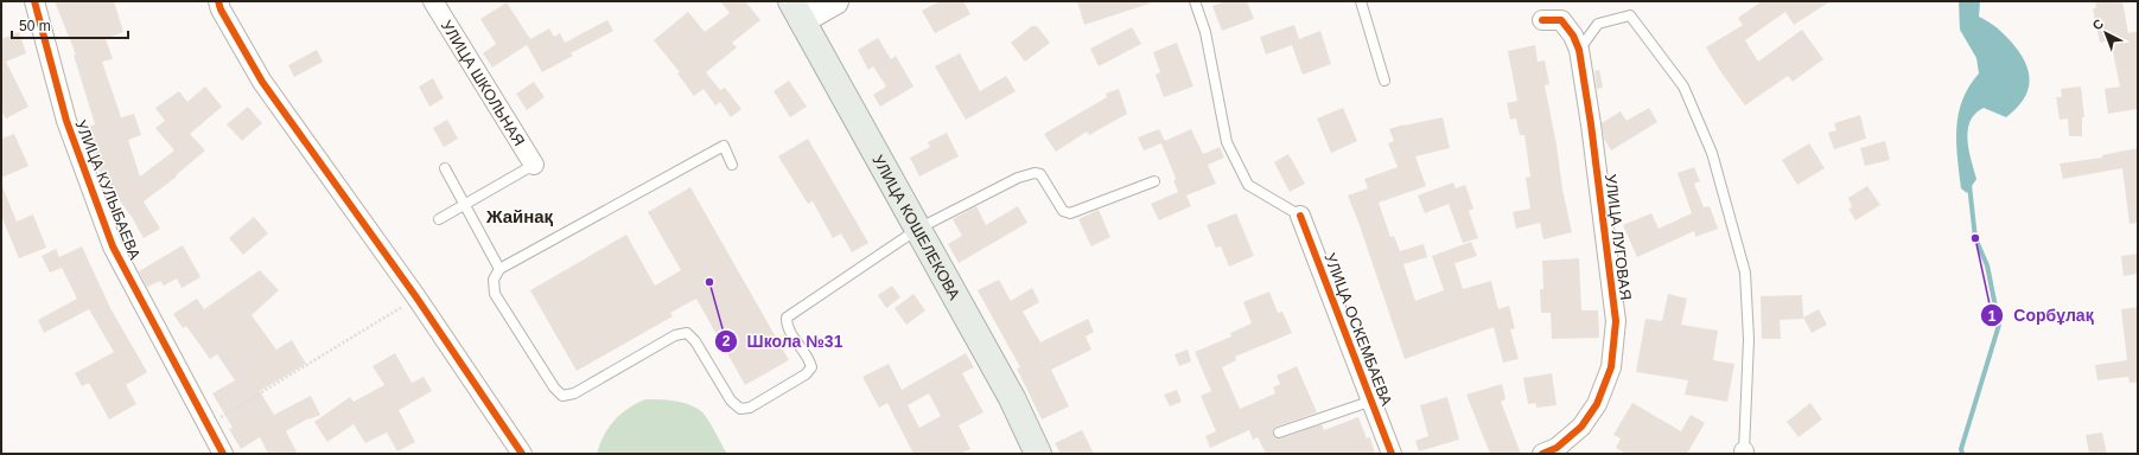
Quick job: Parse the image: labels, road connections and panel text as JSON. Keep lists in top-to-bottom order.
{
  "streets": {
    "main road": ["УЛИЦА КОШЕЛЕКОВА"],
    "street": [
      "УЛИЦА ШКОЛЬНАЯ",
      "УЛИЦА КУЛЫБАЕВА",
      "УЛИЦА ЛУГОВАЯ",
      "УЛИЦА ОСКЕМБАЕВА"
    ]
  },
  "districts": ["Жайнақ"],
  "places": ["Сорбұлақ", "Школа №31"],
  "scale_bar": "50 m",
  "north": "top left"
}
